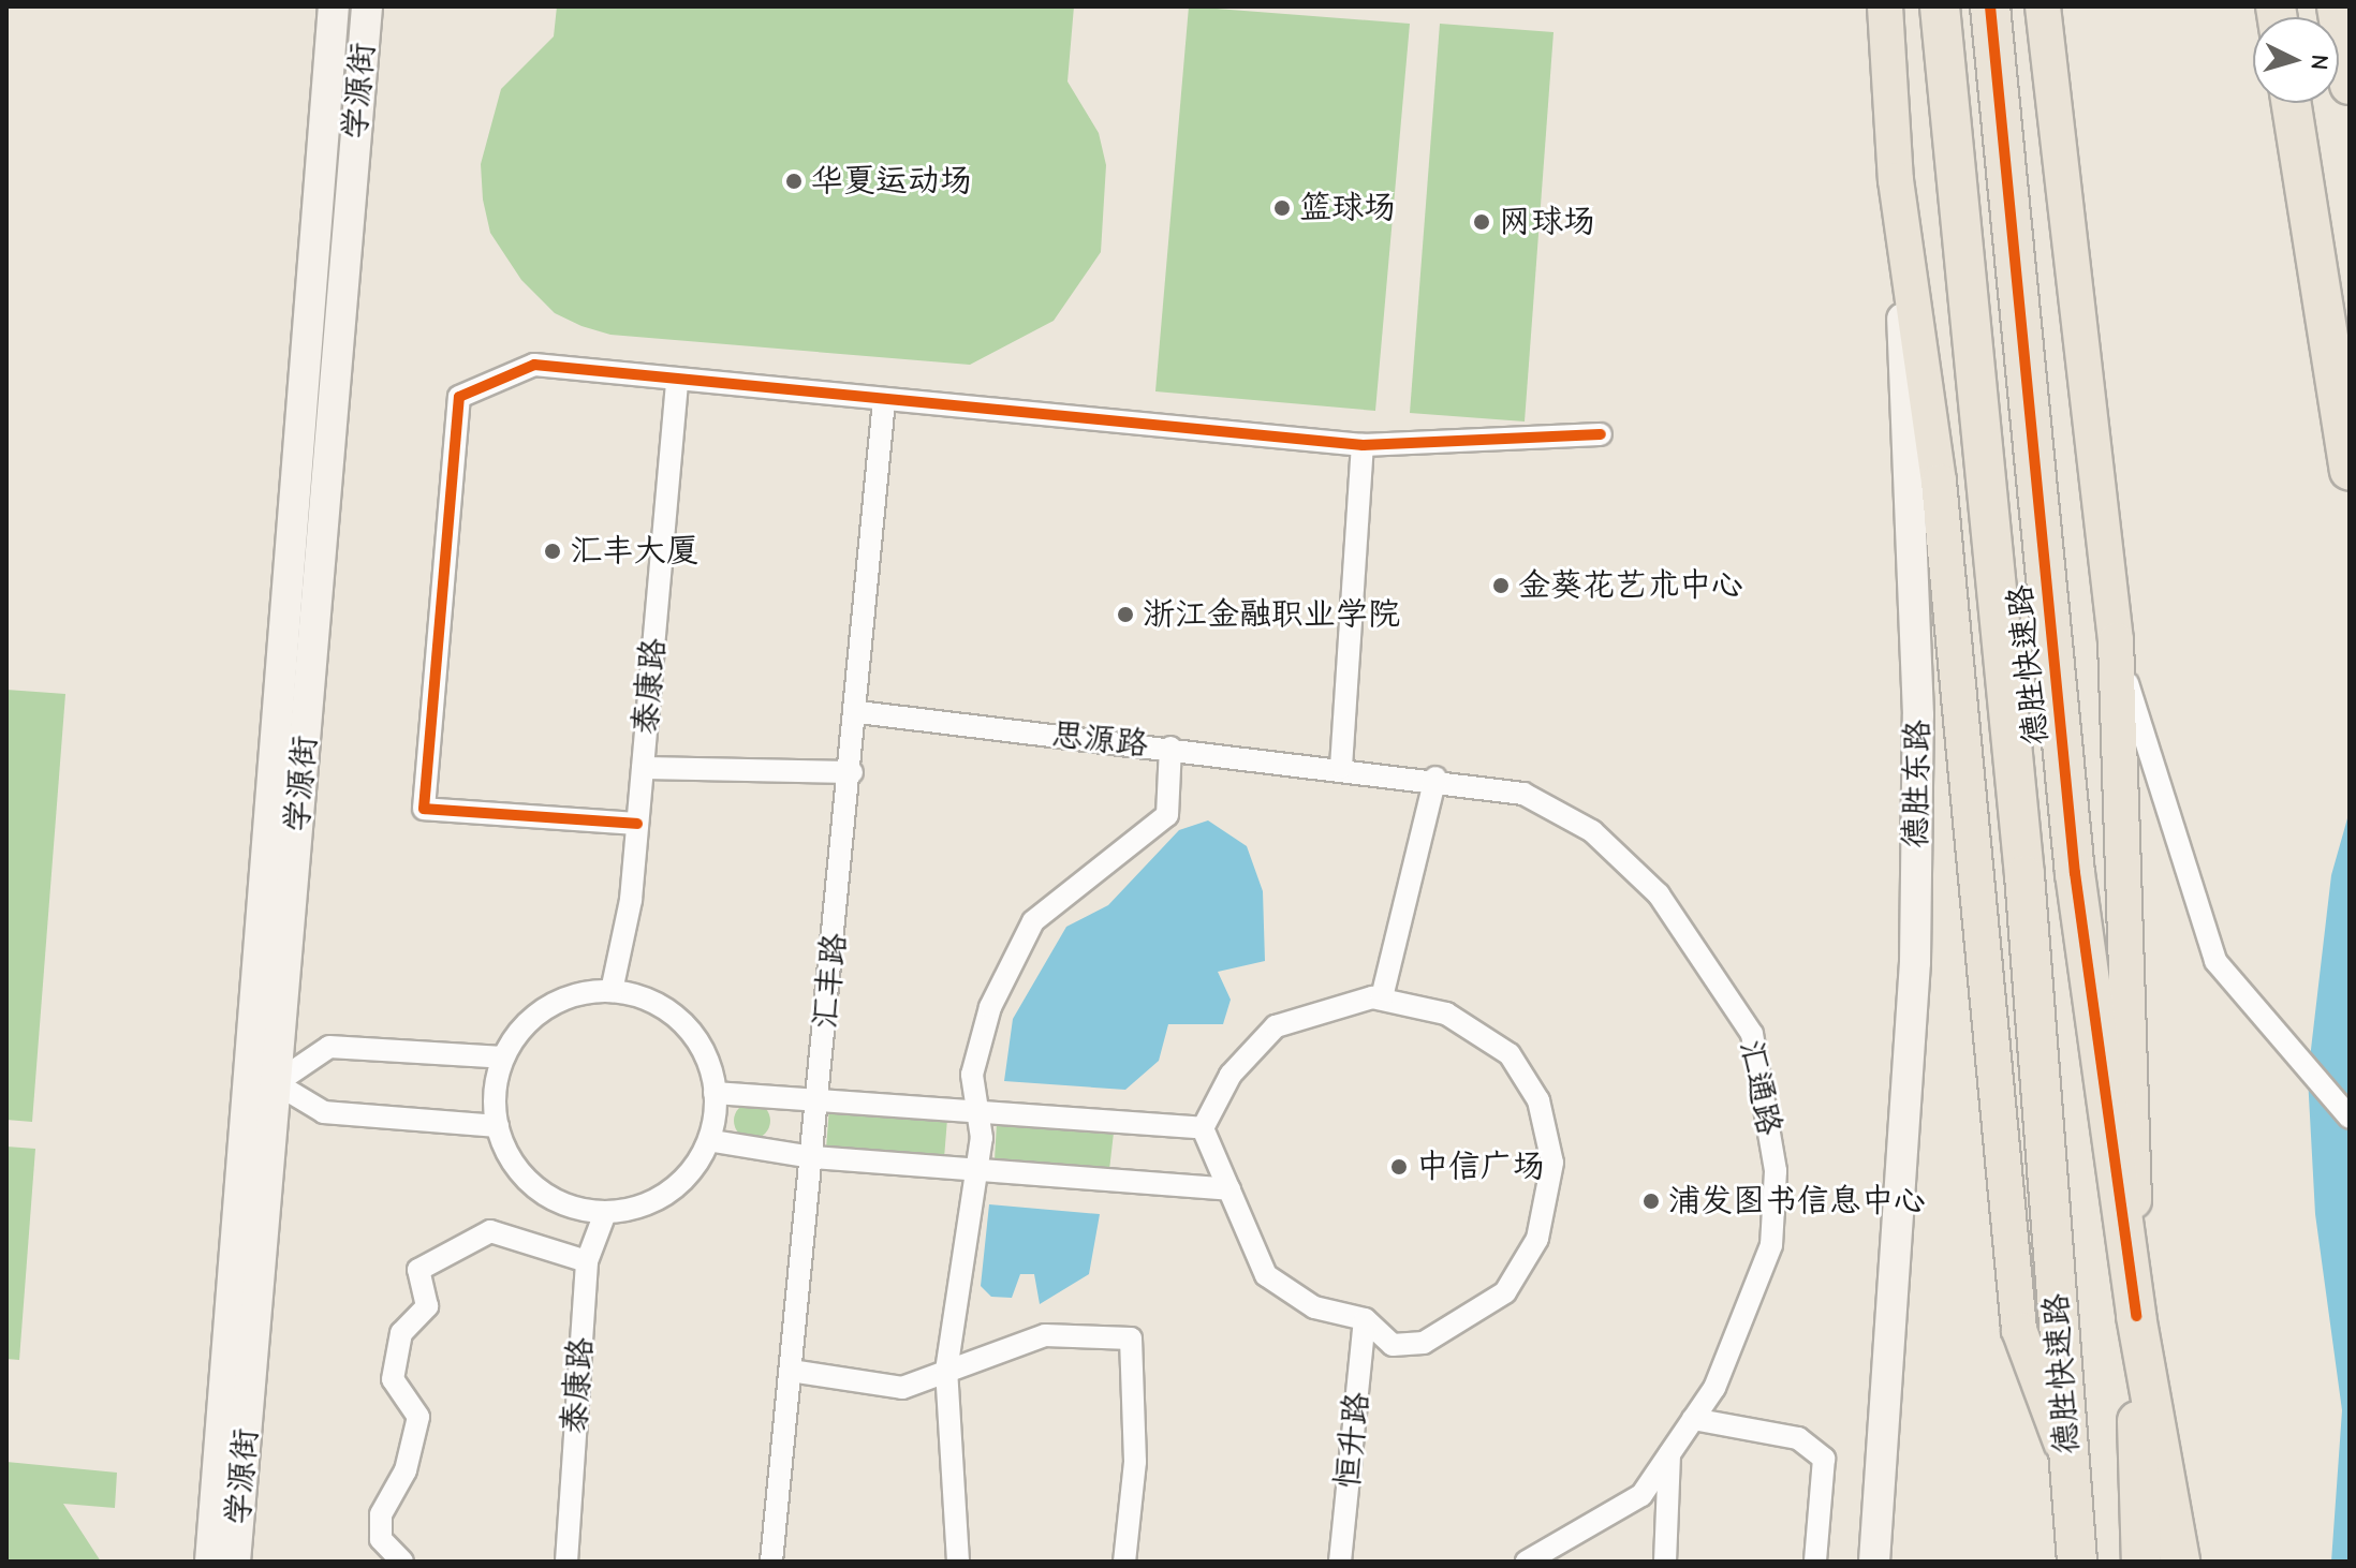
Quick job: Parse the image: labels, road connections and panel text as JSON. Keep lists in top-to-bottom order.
{
  "streets": {
    "highway": ["德胜快速路"],
    "main road": ["学源街", "德胜东路"],
    "street": [
      "泰康路",
      "思源路",
      "汇丰路",
      "汇通路",
      "恒升路"
    ]
  },
  "crossings": [
    ["思源路", "汇丰路"],
    ["思源路", "汇通路"]
  ],
  "places": [
    "华夏运动场",
    "篮球场",
    "网球场",
    "汇丰大厦",
    "金葵花艺术中心",
    "浙江金融职业学院",
    "中信广场",
    "浦发图书信息中心"
  ],
  "north": "right"
}
